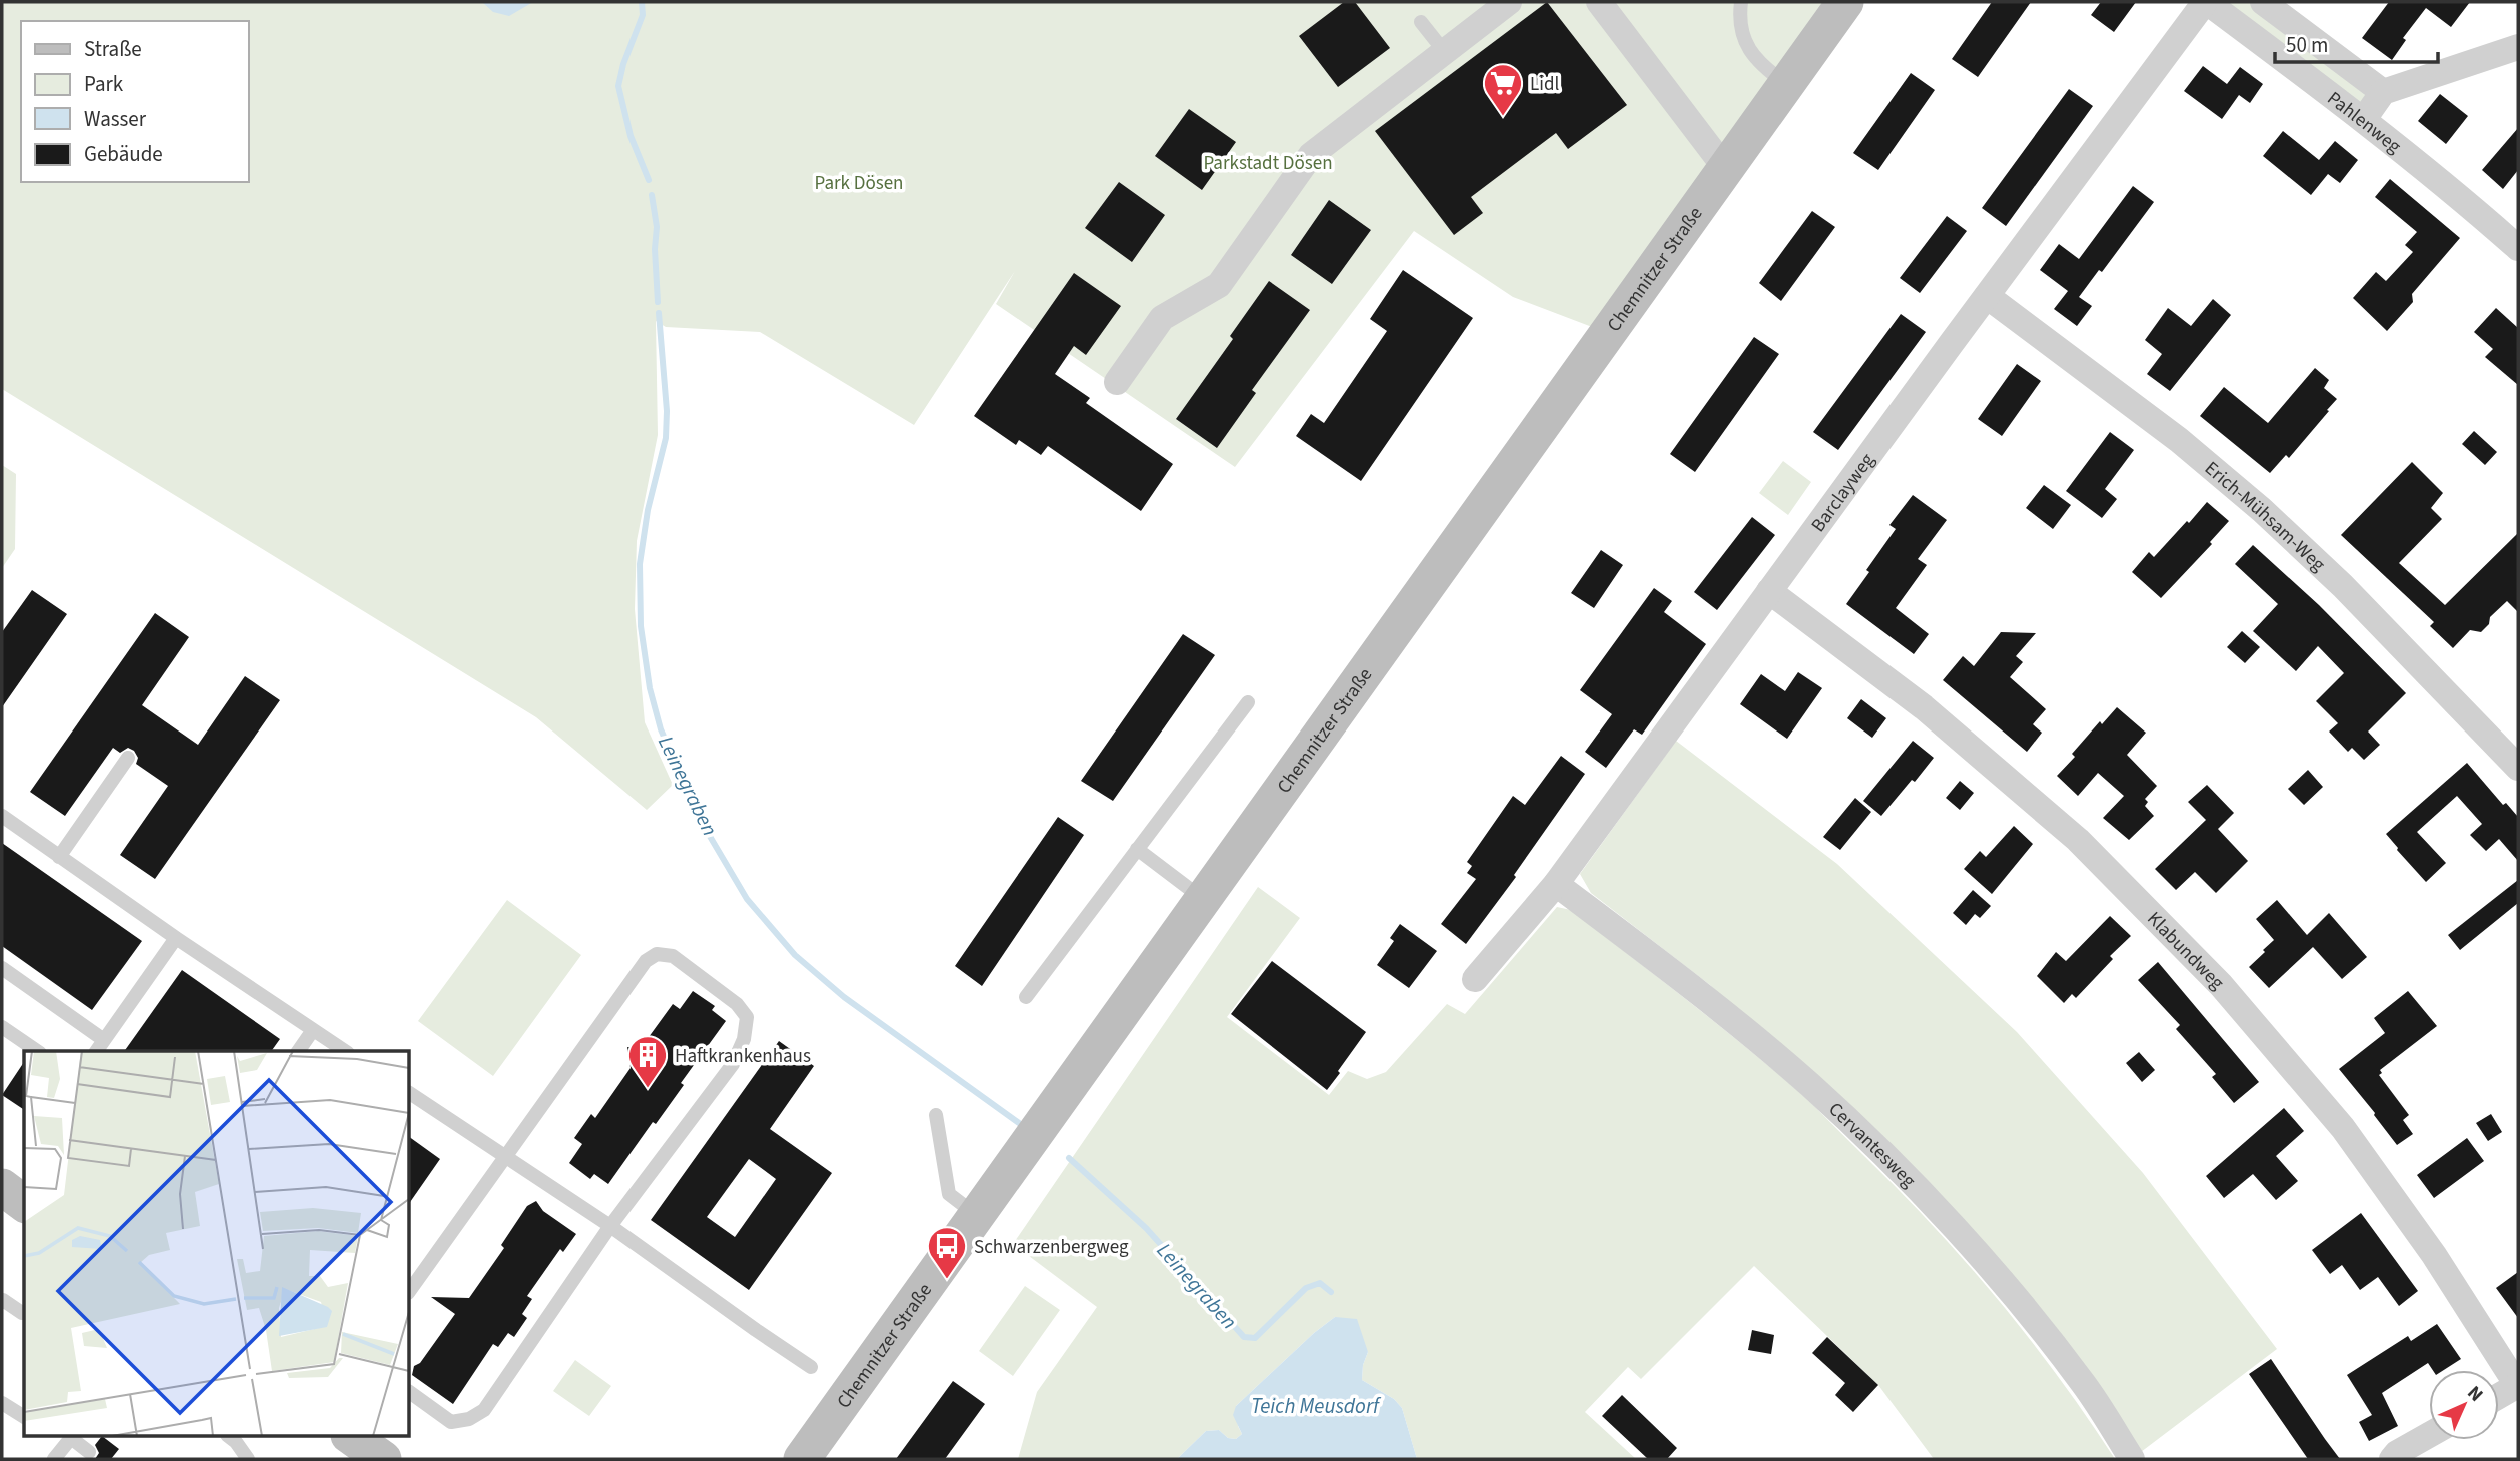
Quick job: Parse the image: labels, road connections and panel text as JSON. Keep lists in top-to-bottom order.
{
  "streets": {
    "main road": ["Chemnitzer Straße"],
    "street": [
      "Pahlenweg",
      "Barclayweg",
      "Erich-Mühsam-Weg",
      "Klabundweg",
      "Cervantesweg"
    ]
  },
  "crossings": [
    ["Pahlenweg", "Barclayweg"],
    ["Barclayweg", "Erich-Mühsam-Weg"],
    ["Barclayweg", "Klabundweg"],
    ["Barclayweg", "Cervantesweg"]
  ],
  "water": ["Leinegraben", "Teich Meusdorf"],
  "parks": ["Parkstadt Dösen", "Park Dösen"],
  "places": {
    "supermarket": ["Lidl"],
    "building": ["Haftkrankenhaus"],
    "bus stop": ["Schwarzenbergweg"]
  },
  "legend": [
    "Straße",
    "Park",
    "Wasser",
    "Gebäude"
  ],
  "scale_bar": "50 m",
  "north": "top right"
}
